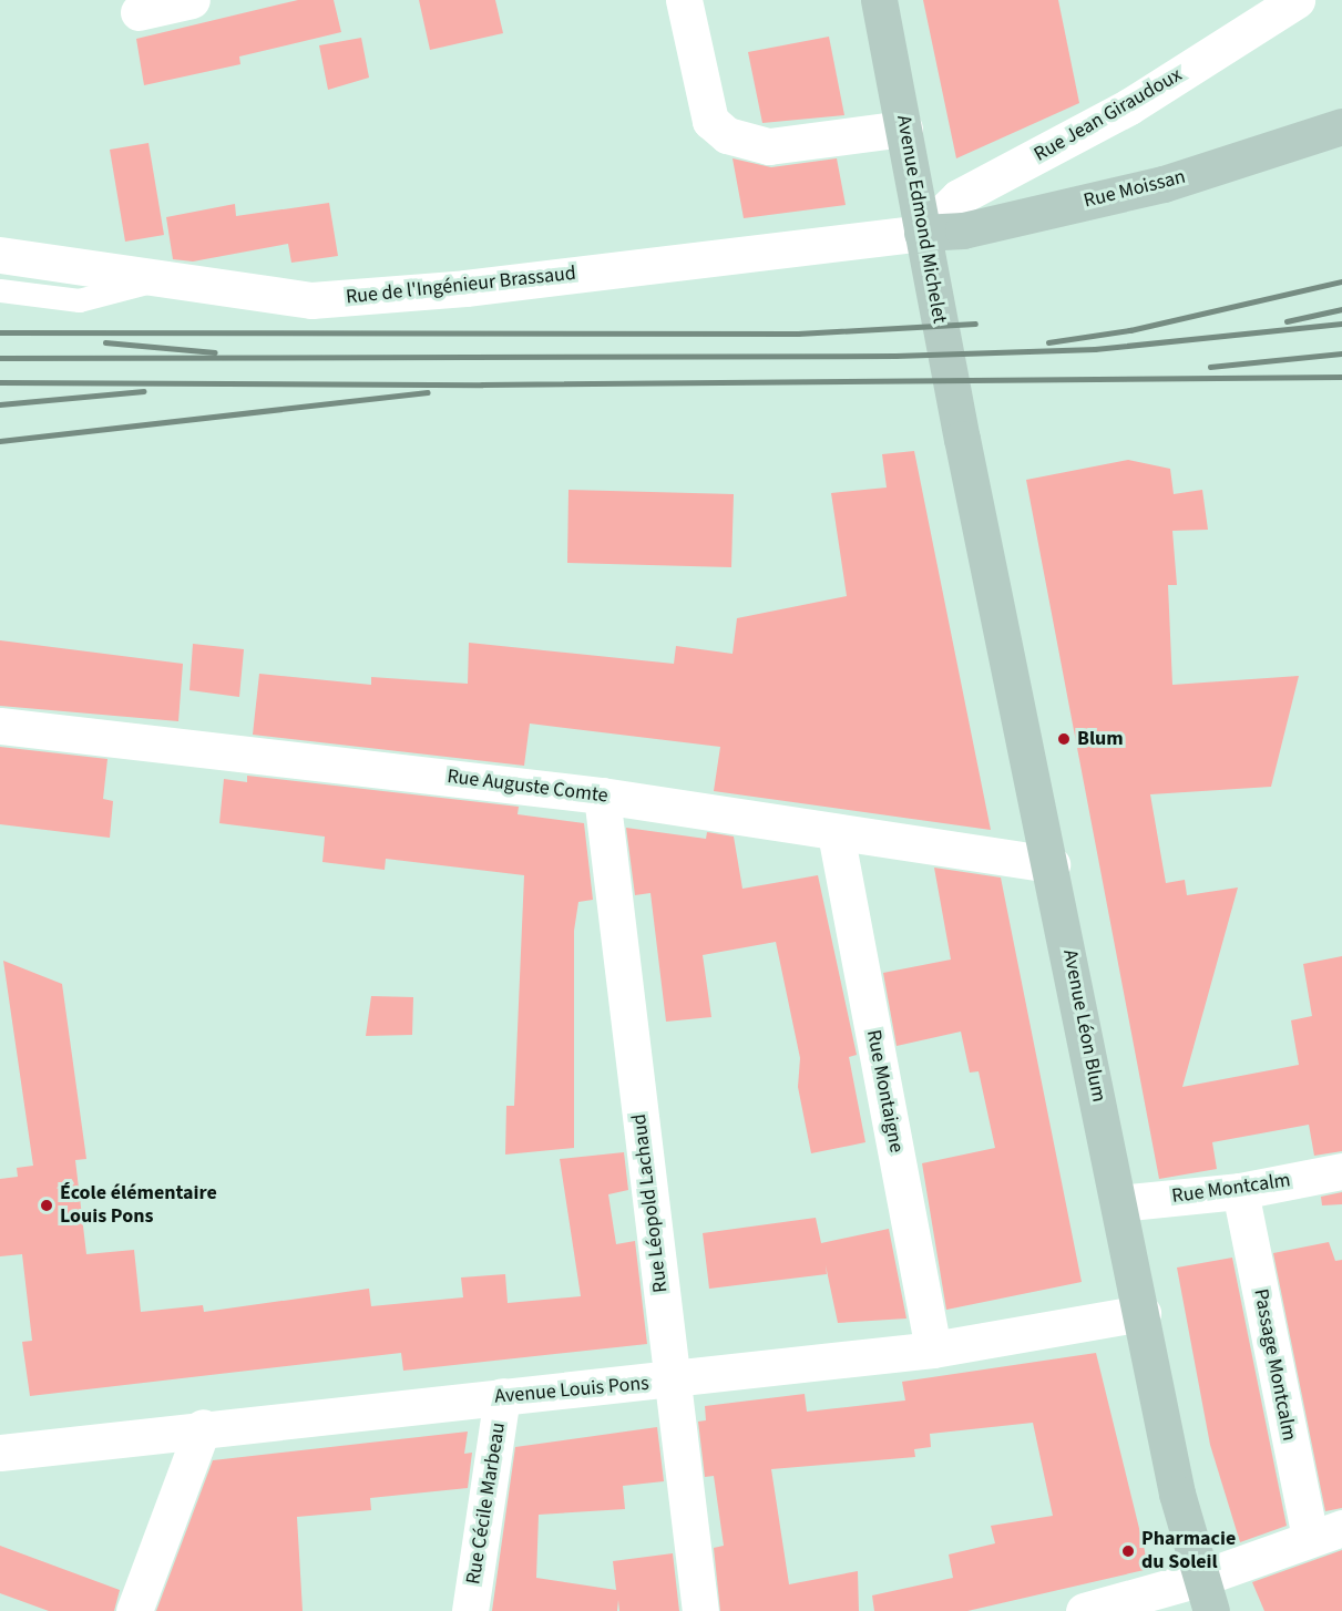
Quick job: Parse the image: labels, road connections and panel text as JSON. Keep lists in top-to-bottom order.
{
  "streets": {
    "main road": ["Rue Moissan", "Avenue Edmond Michelet", "Avenue Léon Blum"],
    "street": [
      "Rue Jean Giraudoux",
      "Rue de l'Ingénieur Brassaud",
      "Rue Auguste Comte",
      "Rue Montaigne",
      "Rue Montcalm",
      "Rue Léopold Lachaud",
      "Passage Montcalm",
      "Avenue Louis Pons",
      "Rue Cécile Marbeau"
    ]
  },
  "crossings": [
    ["Rue Jean Giraudoux", "Rue Moissan"],
    ["Rue Jean Giraudoux", "Avenue Edmond Michelet"],
    ["Rue Jean Giraudoux", "Rue de l'Ingénieur Brassaud"],
    ["Rue Moissan", "Avenue Edmond Michelet"],
    ["Rue Moissan", "Rue de l'Ingénieur Brassaud"],
    ["Avenue Edmond Michelet", "Rue de l'Ingénieur Brassaud"],
    ["Avenue Edmond Michelet", "Avenue Léon Blum"],
    ["Rue Auguste Comte", "Avenue Léon Blum"],
    ["Rue Auguste Comte", "Rue Montaigne"],
    ["Rue Auguste Comte", "Rue Léopold Lachaud"],
    ["Avenue Léon Blum", "Rue Montcalm"],
    ["Avenue Léon Blum", "Avenue Louis Pons"],
    ["Rue Montaigne", "Avenue Louis Pons"],
    ["Rue Montcalm", "Passage Montcalm"],
    ["Rue Léopold Lachaud", "Avenue Louis Pons"],
    ["Avenue Louis Pons", "Rue Cécile Marbeau"]
  ],
  "places": ["Blum", "École élémentaire Louis Pons", "Pharmacie du Soleil"]
}
